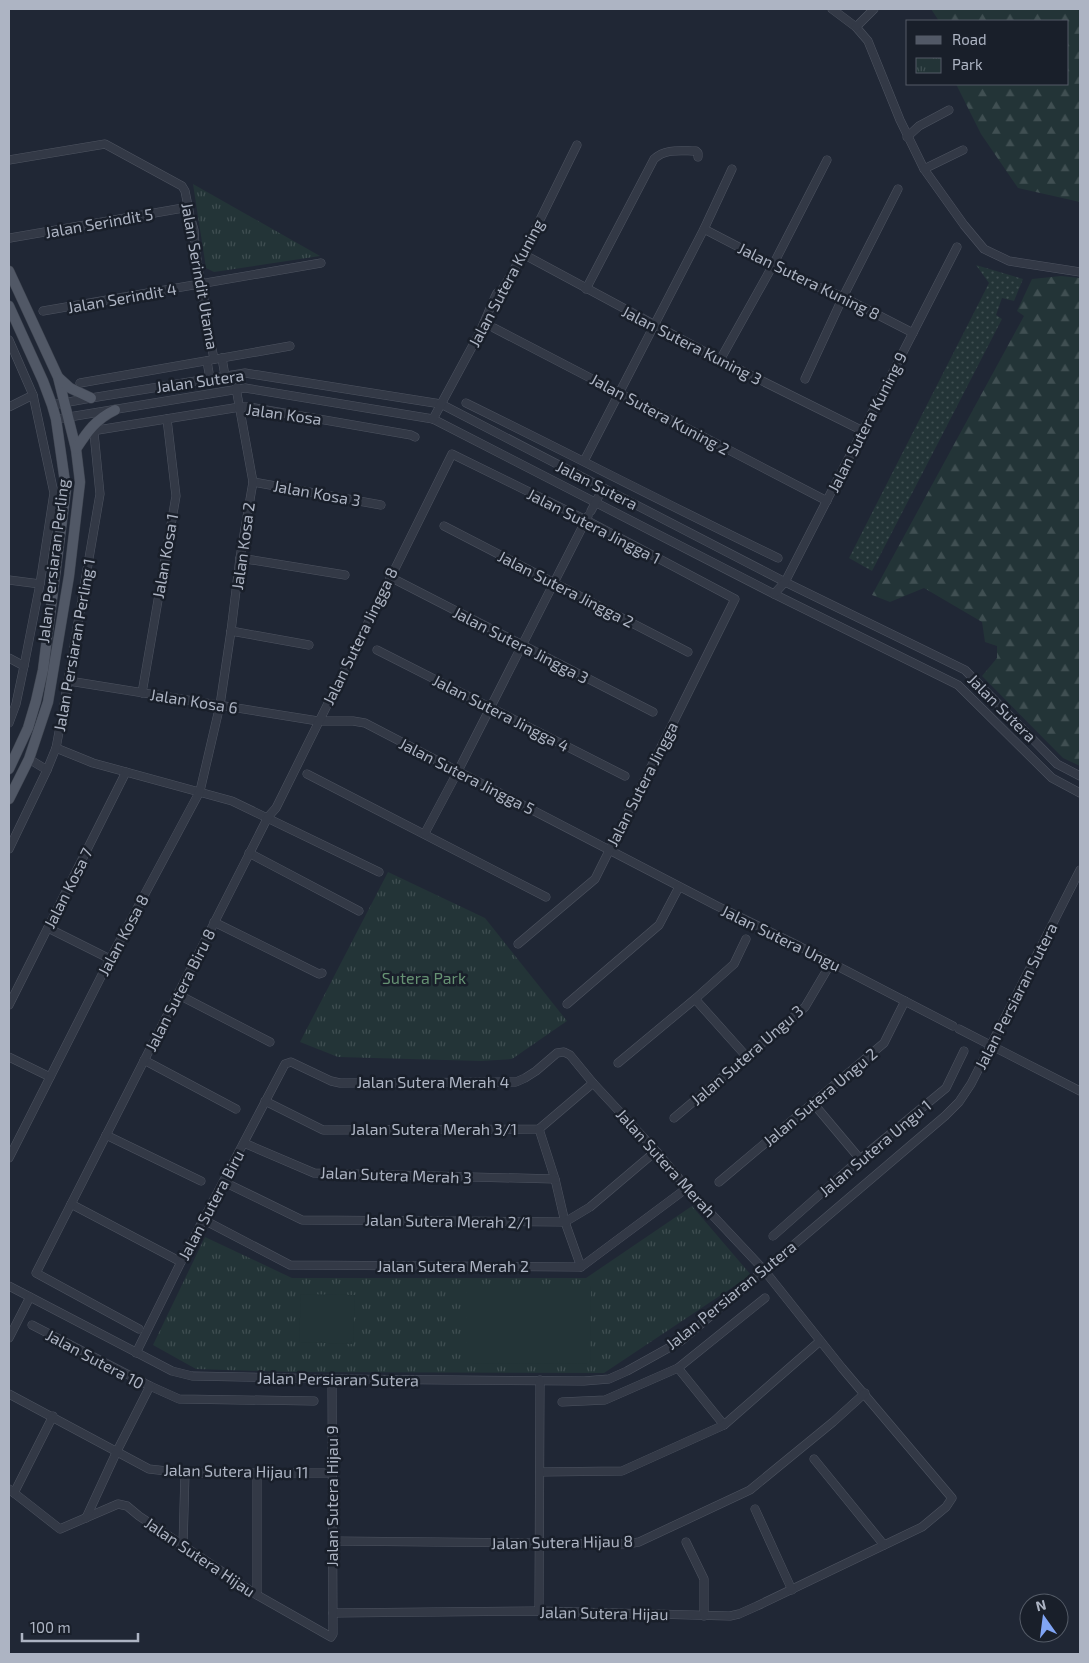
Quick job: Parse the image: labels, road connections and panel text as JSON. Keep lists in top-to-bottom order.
{
  "streets": {
    "main road": ["Jalan Persiaran Perling"],
    "street": [
      "Jalan Serindit 5",
      "Jalan Serindit Utama",
      "Jalan Sutera Kuning 8",
      "Jalan Sutera Kuning",
      "Jalan Serindit 4",
      "Jalan Sutera Kuning 3",
      "Jalan Sutera",
      "Jalan Kosa",
      "Jalan Sutera Kuning 2",
      "Jalan Sutera Kuning 9",
      "Jalan Kosa 3",
      "Jalan Sutera Jingga 1",
      "Jalan Kosa 2",
      "Jalan Kosa 1",
      "Jalan Sutera Jingga 2",
      "Jalan Sutera Jingga 8",
      "Jalan Persiaran Perling 1",
      "Jalan Sutera Jingga 3",
      "Jalan Kosa 6",
      "Jalan Sutera Jingga 4",
      "Jalan Sutera Jingga 5",
      "Jalan Sutera Jingga",
      "Jalan Kosa 7",
      "Jalan Kosa 8",
      "Jalan Sutera Ungu",
      "Jalan Sutera Biru 8",
      "Jalan Persiaran Sutera",
      "Jalan Sutera Ungu 3",
      "Jalan Sutera Merah 4",
      "Jalan Sutera Ungu 2",
      "Jalan Sutera Merah 3/1",
      "Jalan Sutera Ungu 1",
      "Jalan Sutera Merah",
      "Jalan Sutera Merah 3",
      "Jalan Sutera Biru",
      "Jalan Sutera Merah 2/1",
      "Jalan Sutera Merah 2",
      "Jalan Sutera 10",
      "Jalan Sutera Hijau 11",
      "Jalan Sutera Hijau 9",
      "Jalan Sutera Hijau 8",
      "Jalan Sutera Hijau"
    ]
  },
  "crossings": [
    ["Jalan Serindit 5", "Jalan Serindit Utama"],
    ["Jalan Serindit Utama", "Jalan Serindit 4"],
    ["Jalan Sutera Kuning 8", "Jalan Sutera Kuning 9"],
    ["Jalan Sutera Kuning", "Jalan Sutera Kuning 3"],
    ["Jalan Sutera Kuning", "Jalan Sutera"],
    ["Jalan Sutera Kuning 3", "Jalan Sutera Kuning 9"],
    ["Jalan Sutera", "Jalan Sutera Kuning 9"],
    ["Jalan Sutera", "Jalan Kosa 2"],
    ["Jalan Sutera", "Jalan Persiaran Perling"],
    ["Jalan Kosa", "Jalan Kosa 2"],
    ["Jalan Kosa", "Jalan Kosa 1"],
    ["Jalan Kosa", "Jalan Persiaran Perling 1"],
    ["Jalan Sutera Kuning 2", "Jalan Sutera Kuning 9"],
    ["Jalan Kosa 3", "Jalan Kosa 2"],
    ["Jalan Sutera Jingga 1", "Jalan Sutera Jingga 8"],
    ["Jalan Sutera Jingga 1", "Jalan Sutera Jingga"],
    ["Jalan Kosa 2", "Jalan Kosa 6"],
    ["Jalan Kosa 2", "Jalan Kosa 8"],
    ["Jalan Kosa 1", "Jalan Kosa 6"],
    ["Jalan Sutera Jingga 8", "Jalan Sutera Jingga 3"],
    ["Jalan Sutera Jingga 8", "Jalan Kosa 6"],
    ["Jalan Sutera Jingga 8", "Jalan Sutera Jingga 5"],
    ["Jalan Sutera Jingga 8", "Jalan Sutera Biru 8"],
    ["Jalan Persiaran Perling 1", "Jalan Kosa 6"],
    ["Jalan Kosa 6", "Jalan Sutera Jingga 5"],
    ["Jalan Kosa 6", "Jalan Kosa 8"],
    ["Jalan Sutera Jingga 5", "Jalan Sutera Jingga"],
    ["Jalan Sutera Jingga 5", "Jalan Sutera Ungu"],
    ["Jalan Sutera Jingga", "Jalan Sutera Ungu"],
    ["Jalan Sutera Ungu", "Jalan Persiaran Sutera"],
    ["Jalan Sutera Ungu", "Jalan Sutera Ungu 3"],
    ["Jalan Sutera Ungu", "Jalan Sutera Ungu 2"],
    ["Jalan Persiaran Sutera", "Jalan Sutera Merah"],
    ["Jalan Persiaran Sutera", "Jalan Sutera Biru"],
    ["Jalan Persiaran Sutera", "Jalan Sutera Hijau 9"],
    ["Jalan Persiaran Sutera", "Jalan Sutera Hijau"],
    ["Jalan Sutera Merah 4", "Jalan Sutera Merah"],
    ["Jalan Sutera Merah 4", "Jalan Sutera Biru"],
    ["Jalan Sutera Merah 3/1", "Jalan Sutera Merah"],
    ["Jalan Sutera Merah 3/1", "Jalan Sutera Biru"],
    ["Jalan Sutera Merah", "Jalan Sutera Hijau"],
    ["Jalan Sutera Merah 3", "Jalan Sutera Biru"],
    ["Jalan Sutera Biru", "Jalan Sutera Merah 2/1"],
    ["Jalan Sutera Biru", "Jalan Sutera Merah 2"],
    ["Jalan Sutera 10", "Jalan Sutera Hijau 11"],
    ["Jalan Sutera 10", "Jalan Sutera Hijau"],
    ["Jalan Sutera Hijau 11", "Jalan Sutera Hijau 9"],
    ["Jalan Sutera Hijau 9", "Jalan Sutera Hijau 8"],
    ["Jalan Sutera Hijau 9", "Jalan Sutera Hijau"],
    ["Jalan Sutera Hijau 8", "Jalan Sutera Hijau"]
  ],
  "parks": ["Sutera Park"],
  "legend": ["Road", "Park"],
  "scale_bar": "100 m",
  "north": "top"
}
